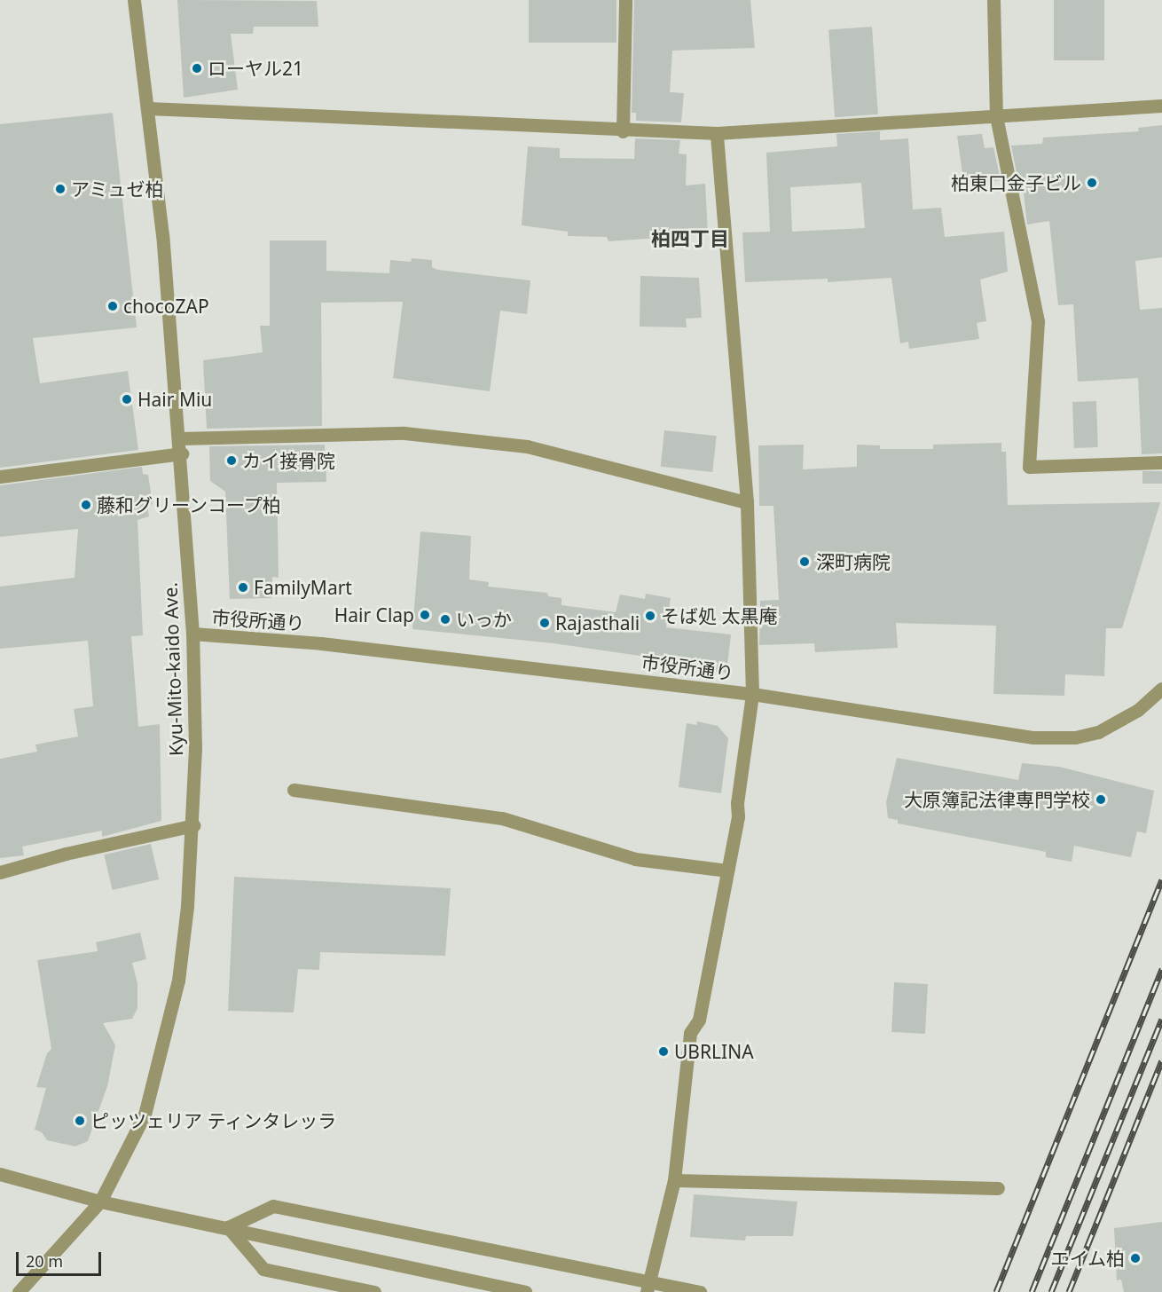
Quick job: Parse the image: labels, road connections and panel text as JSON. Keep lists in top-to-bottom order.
{
  "streets": {
    "street": ["市役所通り", "Kyu-Mito-kaido Ave."]
  },
  "crossings": [
    ["市役所通り", "Kyu-Mito-kaido Ave."]
  ],
  "districts": ["柏四丁目"],
  "places": [
    "ローヤル21",
    "柏東口金子ビル",
    "アミュゼ柏",
    "chocoZAP",
    "Hair Miu",
    "カイ接骨院",
    "藤和グリーンコープ柏",
    "深町病院",
    "FamilyMart",
    "Hair Clap",
    "そば処 太黒庵",
    "いっか",
    "Rajasthali",
    "大原簿記法律専門学校",
    "UBRLINA",
    "ピッツェリア ティンタレッラ",
    "エイム柏"
  ],
  "scale_bar": "20 m"
}
